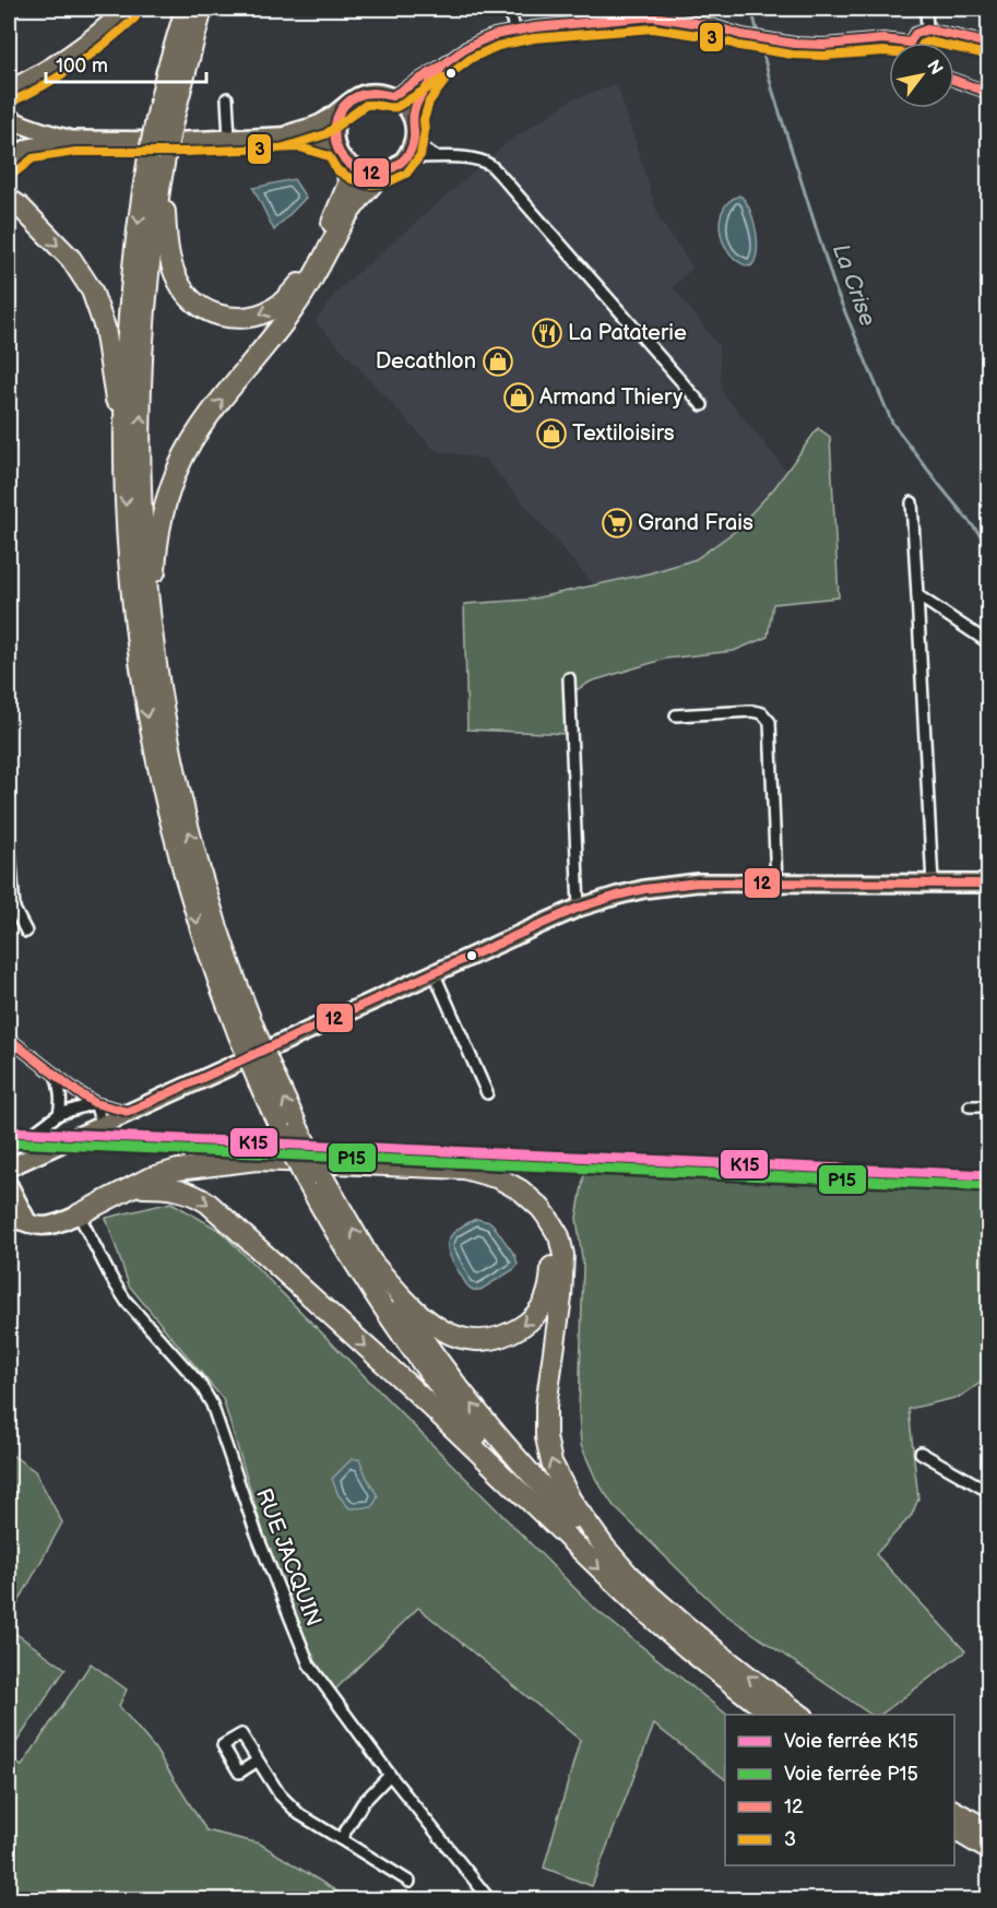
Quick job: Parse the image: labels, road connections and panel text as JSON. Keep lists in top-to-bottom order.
{
  "streets": {
    "street": ["RUE JACQUIN"]
  },
  "water": ["La Crise"],
  "places": {
    "restaurant": ["La Pataterie"],
    "shop": ["Decathlon", "Armand Thiery", "Textiloisirs"],
    "supermarket": ["Grand Frais"]
  },
  "lines": [
    "transit line 12",
    "transit line 3",
    "rail line K15",
    "rail line P15"
  ],
  "legend": [
    "Voie ferrée K15",
    "Voie ferrée P15",
    "12",
    "3"
  ],
  "scale_bar": "100 m",
  "north": "top right"
}
